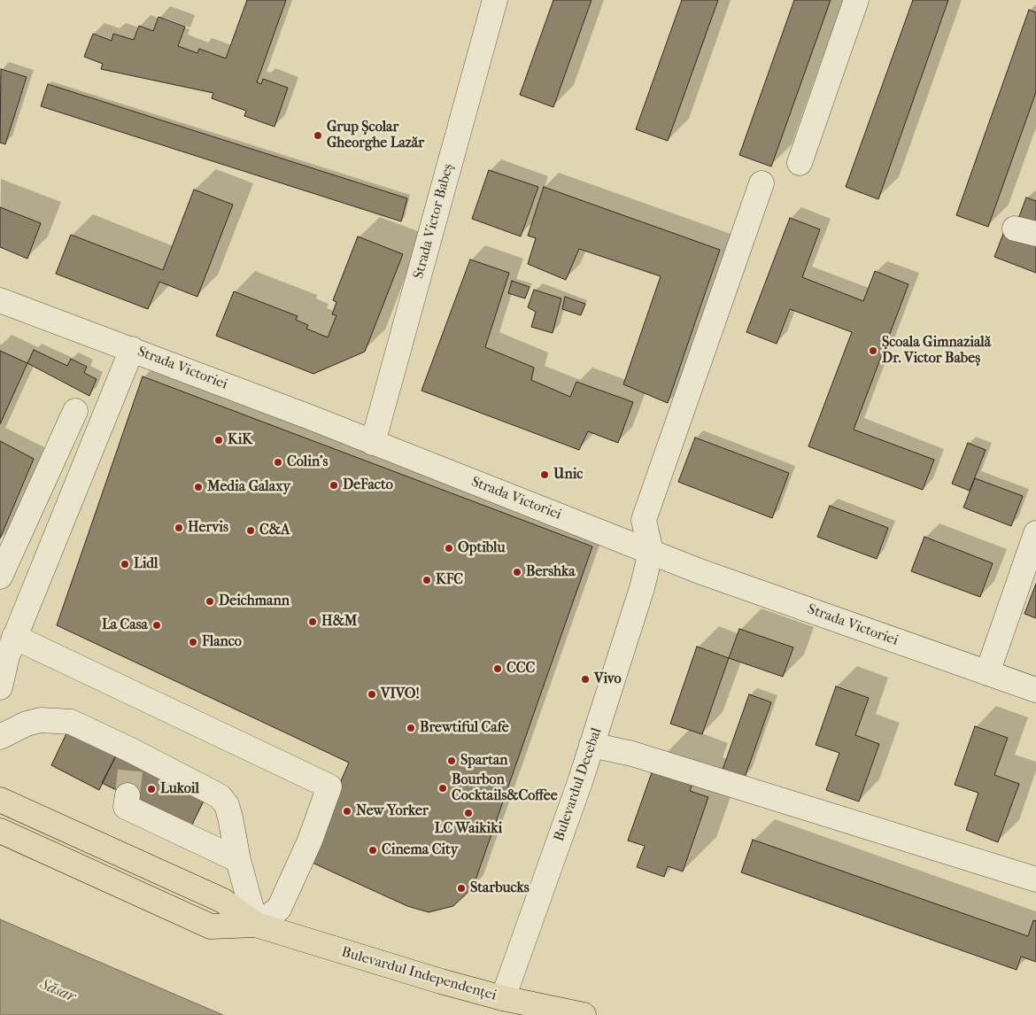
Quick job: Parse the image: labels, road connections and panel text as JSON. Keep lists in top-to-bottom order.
{
  "streets": {
    "main road": ["Bulevardul Independenței"],
    "street": ["Strada Victor Babeș", "Strada Victoriei", "Bulevardul Decebal"]
  },
  "crossings": [
    ["Strada Victor Babeș", "Strada Victoriei"],
    ["Strada Victoriei", "Bulevardul Decebal"],
    ["Bulevardul Decebal", "Bulevardul Independenței"]
  ],
  "water": ["Săsar"],
  "places": [
    "Grup Școlar Gheorghe Lazăr",
    "Școala Gimnazială Dr. Victor Babeș",
    "KiK",
    "Colin's",
    "Unic",
    "DeFacto",
    "Media Galaxy",
    "Hervis",
    "C&A",
    "Optiblu",
    "Lidl",
    "Bershka",
    "KFC",
    "Deichmann",
    "H&M",
    "La Casa",
    "Flanco",
    "CCC",
    "Vivo",
    "VIVO!",
    "Brewtiful Cafe",
    "Spartan",
    "Bourbon Cocktails&Coffee",
    "Lukoil",
    "New Yorker",
    "LC Waikiki",
    "Cinema City",
    "Starbucks"
  ]
}
